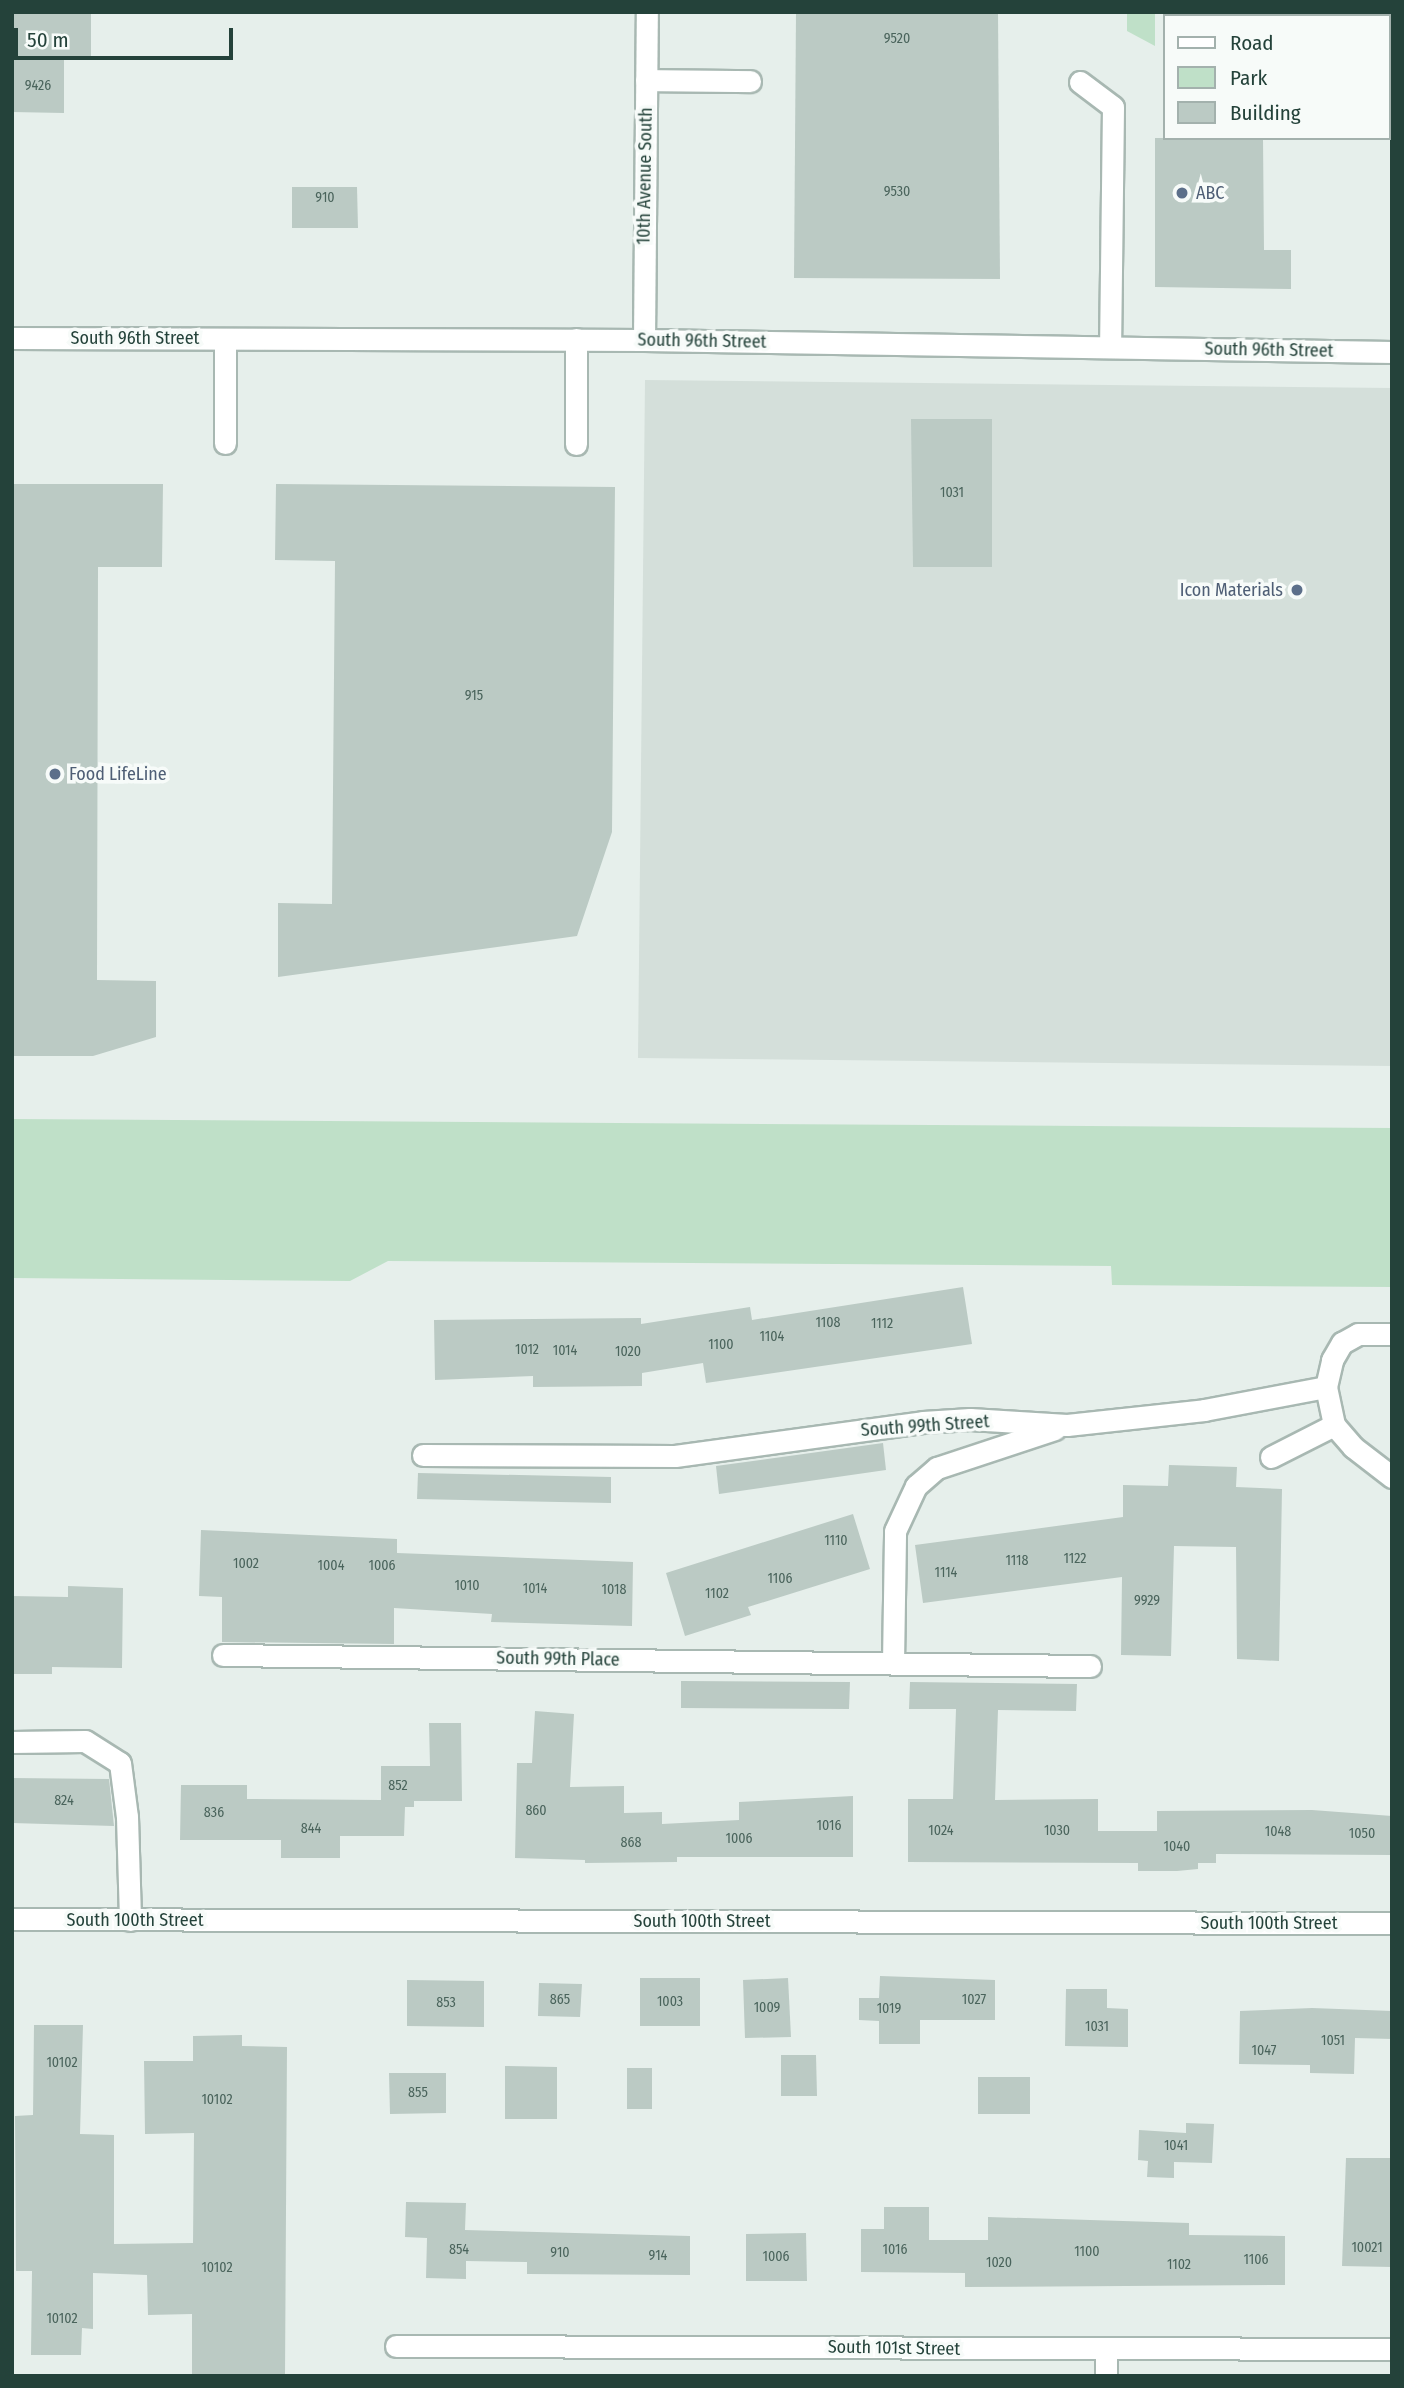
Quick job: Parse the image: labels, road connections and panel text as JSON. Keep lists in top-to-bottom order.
{
  "streets": {
    "street": [
      "10th Avenue South",
      "South 96th Street",
      "South 99th Street",
      "South 99th Place",
      "South 100th Street",
      "South 101st Street"
    ]
  },
  "crossings": [
    ["10th Avenue South", "South 96th Street"]
  ],
  "places": ["ABC", "Icon Materials", "Food LifeLine"],
  "house_numbers": [
    "9520",
    "9426",
    "9530",
    "910",
    "1031",
    "915",
    "1108",
    "1112",
    "1104",
    "1100",
    "1012",
    "1014",
    "1020",
    "1110",
    "1122",
    "1118",
    "1002",
    "1004",
    "1006",
    "1114",
    "1106",
    "1010",
    "1014",
    "1018",
    "1102",
    "9929",
    "852",
    "824",
    "860",
    "836",
    "1016",
    "844",
    "1024",
    "1030",
    "1048",
    "1050",
    "1006",
    "868",
    "1040",
    "865",
    "1027",
    "1003",
    "853",
    "1009",
    "1019",
    "1031",
    "1051",
    "1047",
    "10102",
    "855",
    "10102",
    "1041",
    "10021",
    "854",
    "1016",
    "1100",
    "910",
    "914",
    "1006",
    "1106",
    "1020",
    "1102",
    "10102",
    "10102"
  ],
  "legend": ["Road", "Park", "Building"],
  "scale_bar": "50 m"
}
